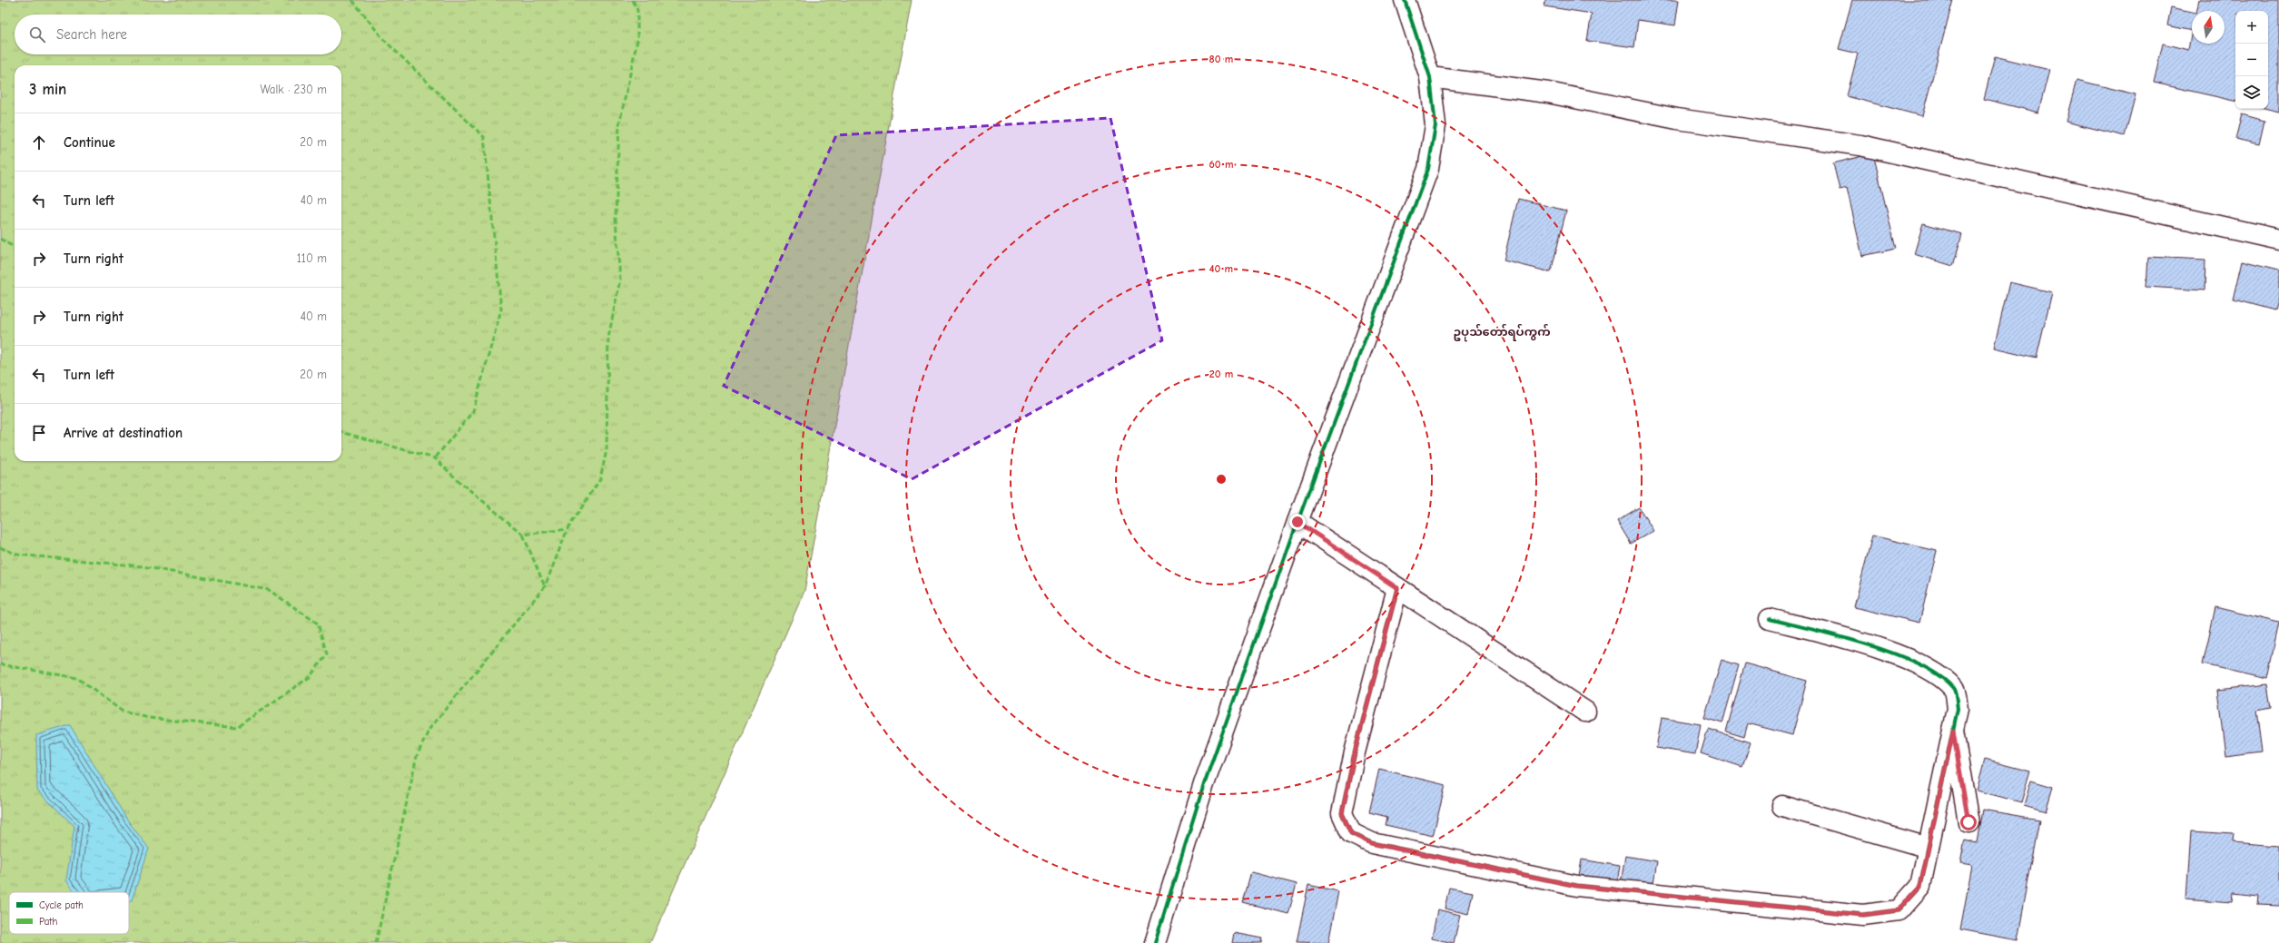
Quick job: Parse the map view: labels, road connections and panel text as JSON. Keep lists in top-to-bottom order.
{
  "districts": ["ဥပုသ်တော်ရပ်ကွက်"],
  "legend": ["Cycle path", "Path"],
  "north": "top",
  "page": {
    "map_buttons": ["+", "−"],
    "search": "Search here",
    "heading": ["3 min", "Walk · 230 m"],
    "list": [
      ["Continue", "20 m"],
      ["Turn left", "40 m"],
      ["Turn right", "110 m"],
      ["Turn right", "40 m"],
      ["Turn left", "20 m"],
      "Arrive at destination"
    ]
  },
  "rings": [
    "80 m",
    "60 m",
    "40 m",
    "20 m"
  ]
}
